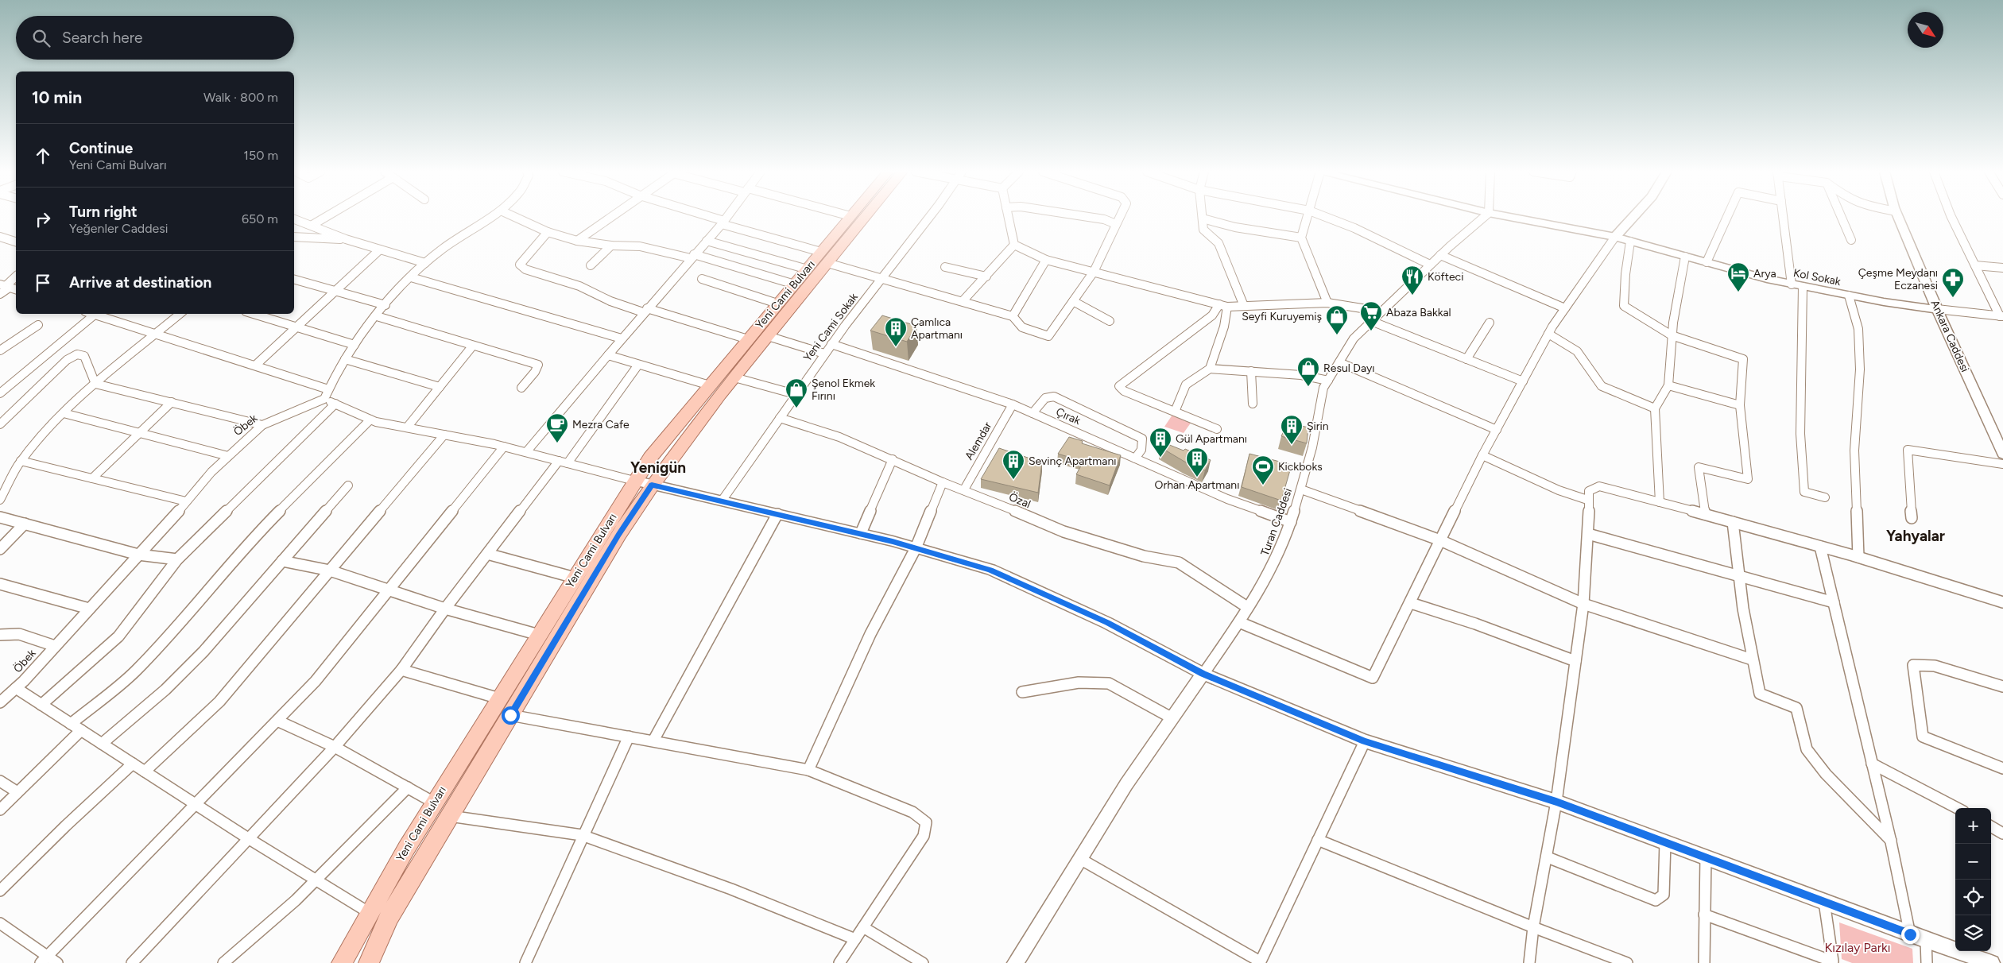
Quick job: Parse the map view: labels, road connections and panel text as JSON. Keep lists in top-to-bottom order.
{
  "streets": {
    "main road": ["Yeni Cami Bulvarı", "Ankara Caddesi"],
    "street": [
      "Kol Sokak",
      "Yeni Cami Sokak",
      "Çırak",
      "Öbek",
      "Alemdar",
      "Özal",
      "Turan Caddesi"
    ]
  },
  "crossings": [
    ["Kol Sokak", "Ankara Caddesi"],
    ["Yeni Cami Sokak", "Çırak"],
    ["Yeni Cami Sokak", "Özal"],
    ["Çırak", "Alemdar"],
    ["Çırak", "Turan Caddesi"],
    ["Alemdar", "Özal"],
    ["Özal", "Turan Caddesi"]
  ],
  "districts": ["Yenigün", "Yahyalar"],
  "parks": ["Kızılay Parkı"],
  "places": {
    "hotel": ["Arya"],
    "restaurant": ["Köfteci"],
    "pharmacy": ["Çeşme Meydanı Eczanesi"],
    "supermarket": ["Abaza Bakkal"],
    "shop": ["Seyfi Kuruyemiş", "Resul Dayı", "Şenol Ekmek Fırını"],
    "building": [
      "Çamlıca Apartmanı",
      "Şirin",
      "Gül Apartmanı",
      "Orhan Apartmanı",
      "Sevinç Apartmanı"
    ],
    "cafe": ["Mezra Cafe"],
    "sports": ["Kickboks"]
  },
  "north": "bottom right",
  "page": {
    "search": "Search here",
    "heading": ["10 min", "Walk · 800 m"],
    "list": [
      ["Continue", "Yeni Cami Bulvarı", "150 m"],
      ["Turn right", "Yeğenler Caddesi", "650 m"],
      "Arrive at destination"
    ],
    "map_buttons": ["+", "−"]
  }
}
